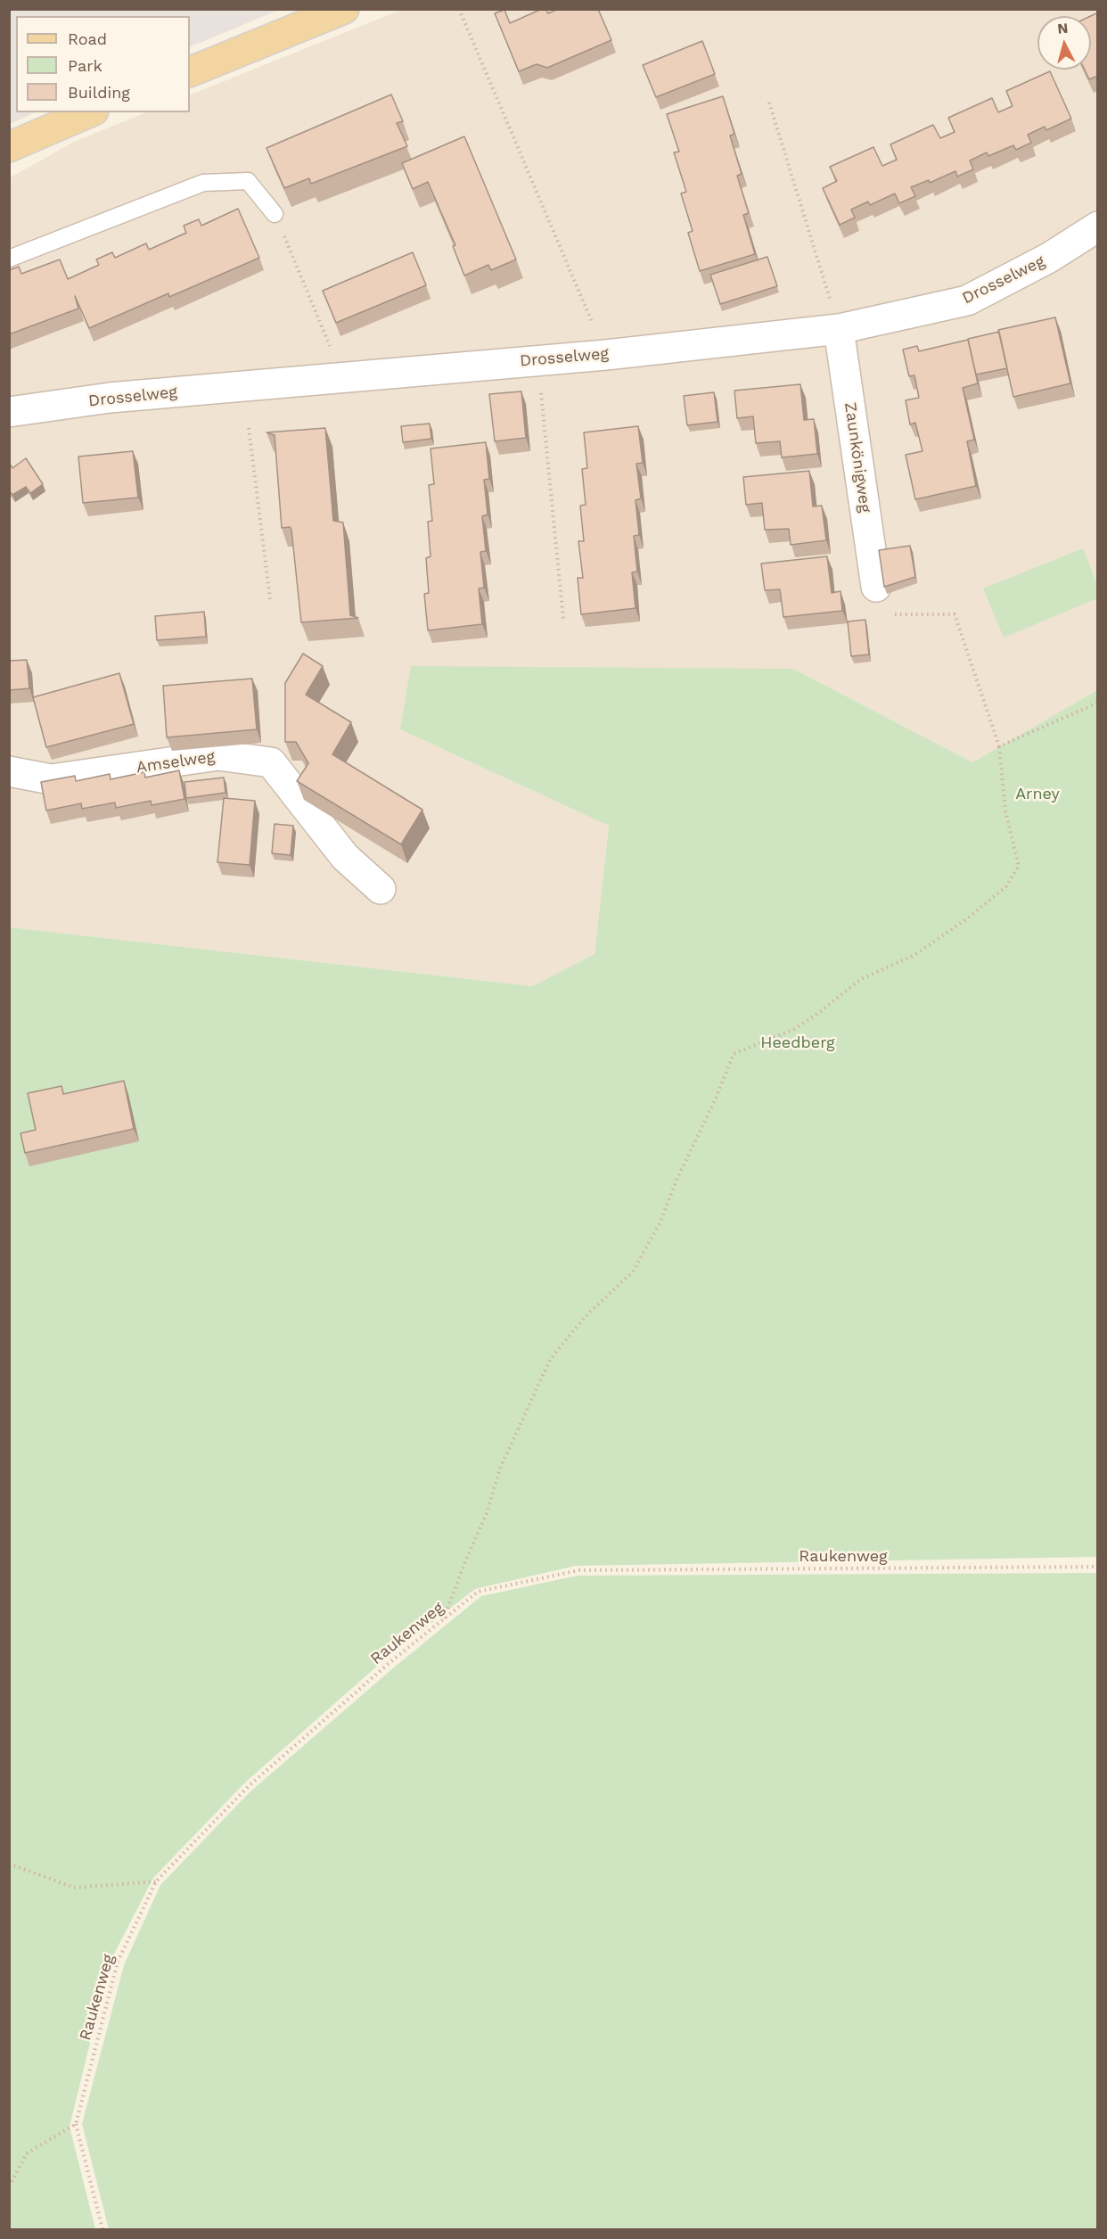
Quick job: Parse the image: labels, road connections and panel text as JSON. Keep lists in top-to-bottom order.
{
  "streets": {
    "street": ["Drosselweg", "Zaunkönigweg", "Amselweg"],
    "path": ["Raukenweg"]
  },
  "crossings": [
    ["Drosselweg", "Zaunkönigweg"]
  ],
  "parks": ["Arney", "Heedberg"],
  "legend": ["Road", "Park", "Building"],
  "north": "top"
}
